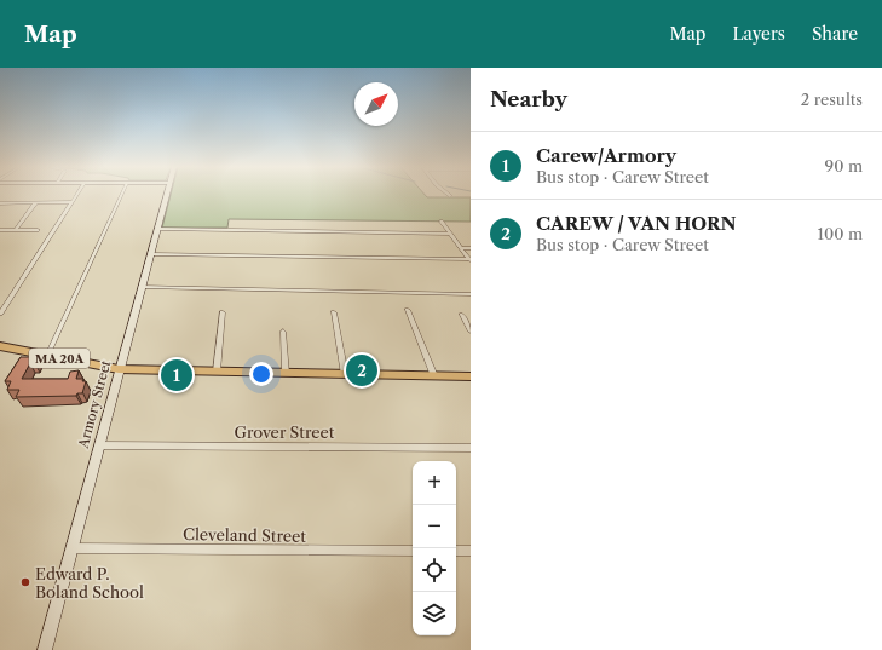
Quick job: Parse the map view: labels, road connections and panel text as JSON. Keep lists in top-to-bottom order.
{
  "streets": {
    "main road": ["MA 20A", "Armory Street"],
    "street": ["Grover Street", "Cleveland Street"]
  },
  "crossings": [
    ["MA 20A", "Armory Street"],
    ["Armory Street", "Grover Street"],
    ["Armory Street", "Cleveland Street"]
  ],
  "places": ["Edward P. Boland School"],
  "north": "top right",
  "page": {
    "header": "Map",
    "nav": ["Map", "Layers", "Share"],
    "heading": ["Nearby", "2 results"],
    "list": [
      {
        "mark": "1",
        "name": "Carew/Armory",
        "note": "Bus stop · Carew Street",
        "value": "90 m"
      },
      {
        "mark": "2",
        "name": "CAREW / VAN HORN",
        "note": "Bus stop · Carew Street",
        "value": "100 m"
      }
    ],
    "pins": ["2", "1"],
    "map_buttons": ["+", "−"]
  }
}
